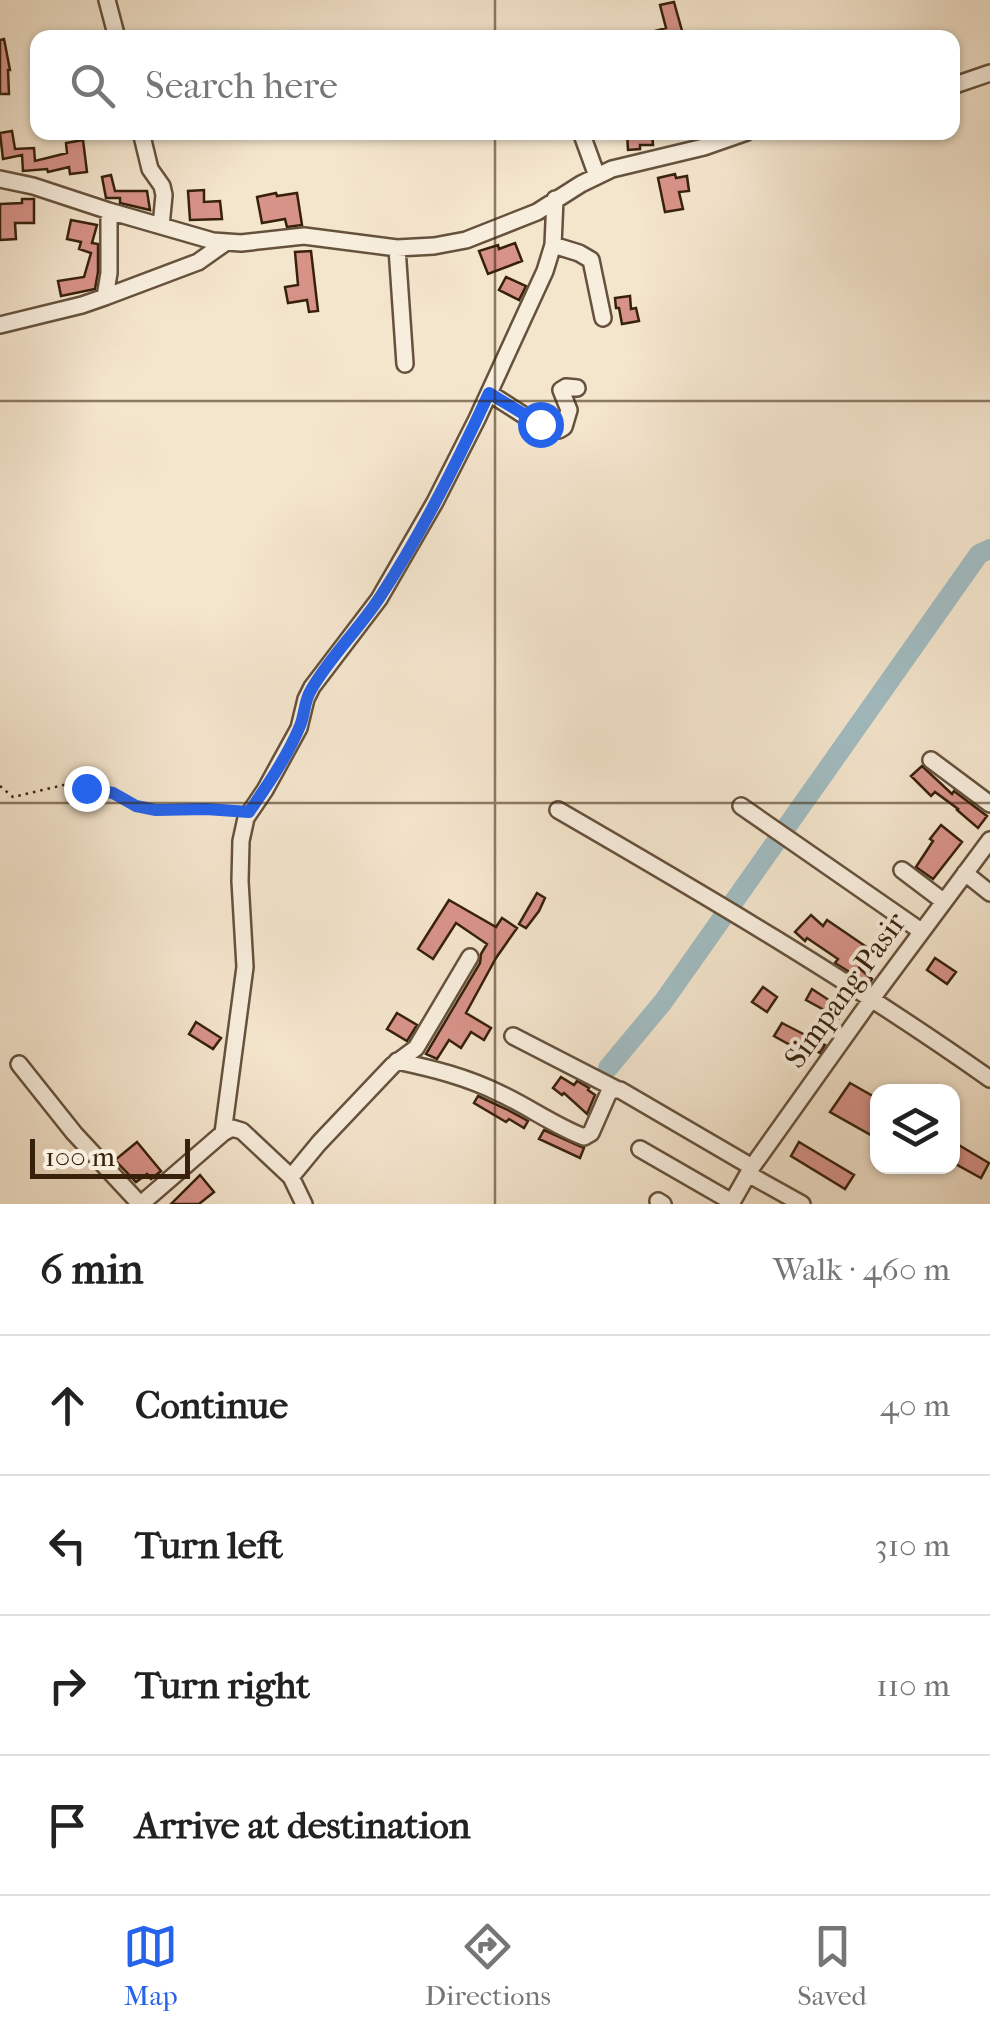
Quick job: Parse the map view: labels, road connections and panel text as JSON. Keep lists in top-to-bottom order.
{
  "streets": {
    "street": ["Simpang Pasir"]
  },
  "scale_bar": "100 m",
  "page": {
    "search": "Search here",
    "scale": "100 m",
    "heading": ["6 min", "Walk · 460 m"],
    "list": [
      ["Continue", "40 m"],
      ["Turn left", "310 m"],
      ["Turn right", "110 m"],
      "Arrive at destination"
    ],
    "nav": ["Map", "Directions", "Saved"]
  }
}
